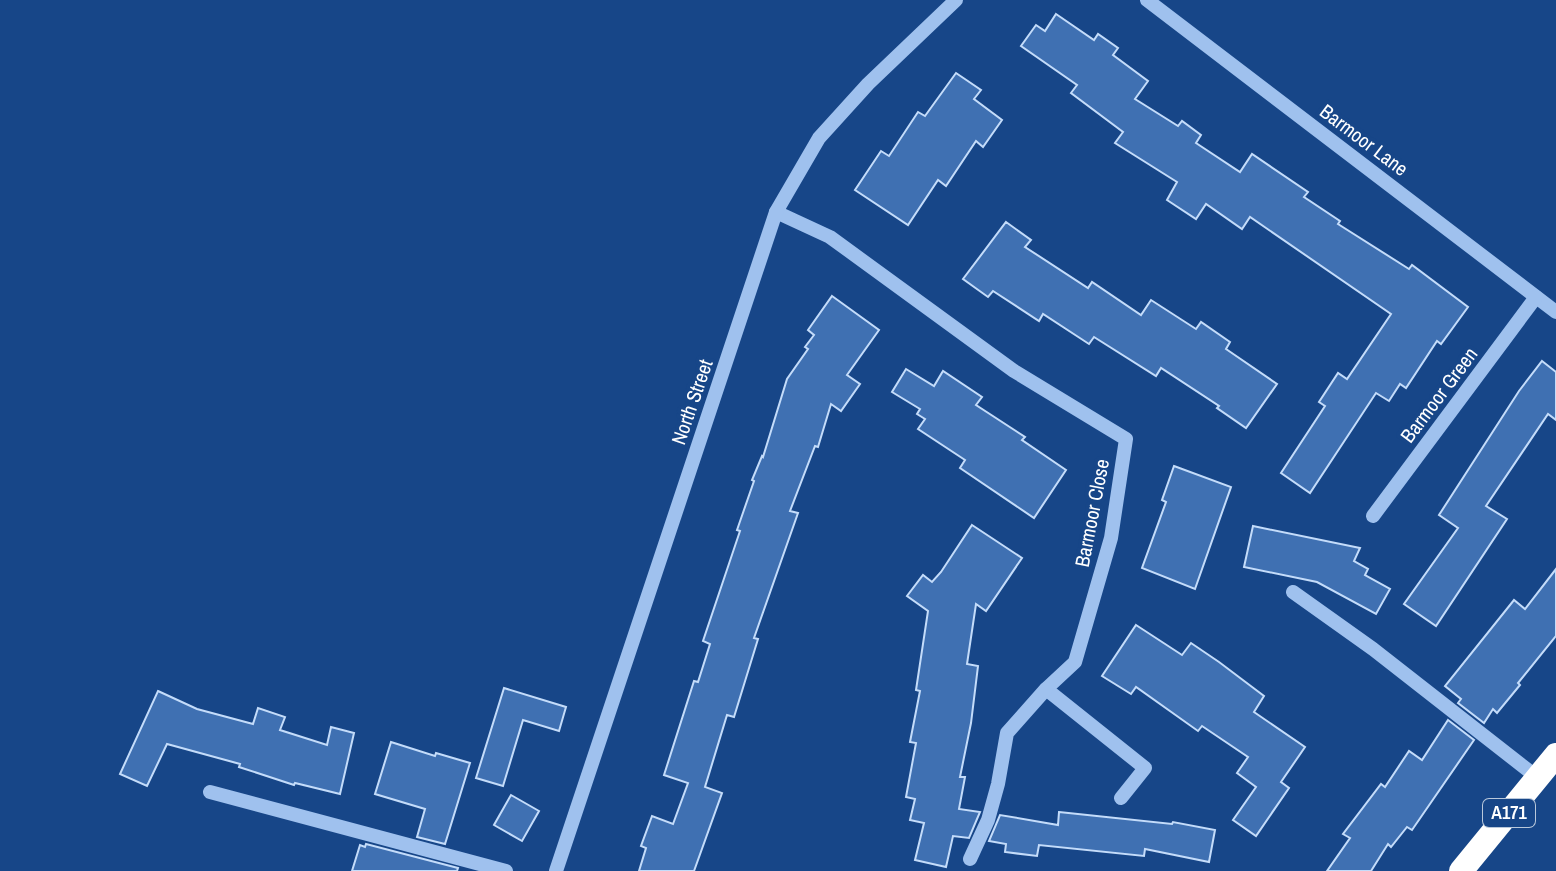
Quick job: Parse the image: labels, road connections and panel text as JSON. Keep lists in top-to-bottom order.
{
  "streets": {
    "highway": ["A171"],
    "street": [
      "Barmoor Lane",
      "Barmoor Green",
      "North Street",
      "Barmoor Close"
    ]
  },
  "crossings": [
    ["Barmoor Lane", "Barmoor Green"],
    ["North Street", "Barmoor Close"]
  ]
}
